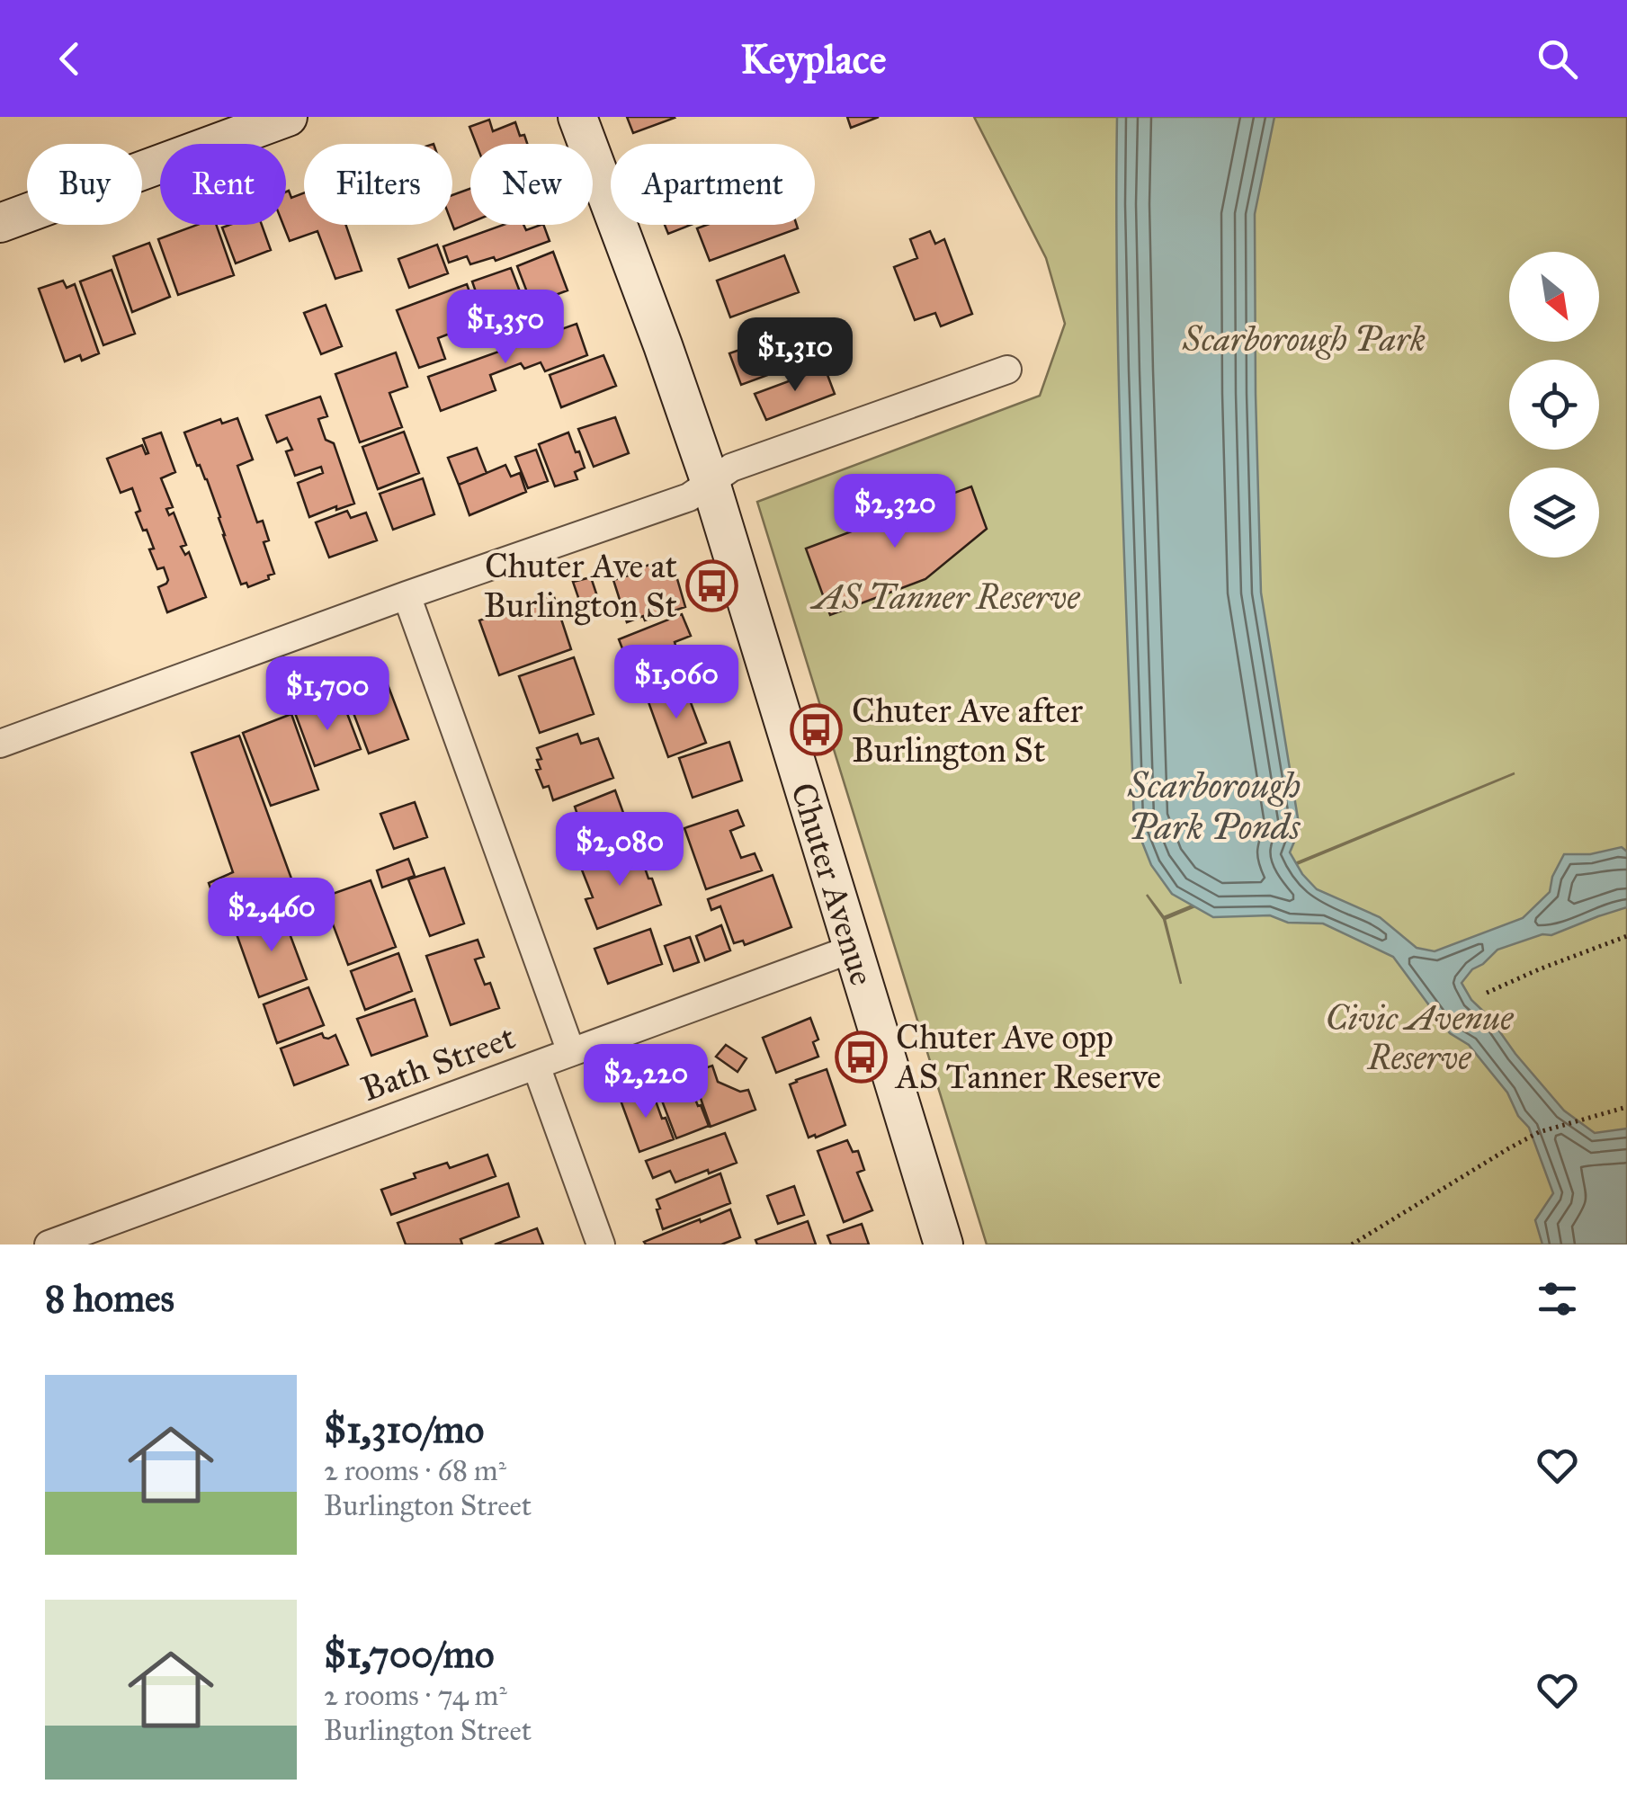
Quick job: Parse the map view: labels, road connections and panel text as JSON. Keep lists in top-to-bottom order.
{
  "streets": {
    "main road": ["Chuter Avenue"],
    "street": ["Bath Street"]
  },
  "crossings": [
    ["Chuter Avenue", "Bath Street"]
  ],
  "water": ["Scarborough Park Ponds"],
  "parks": ["Scarborough Park", "AS Tanner Reserve", "Civic Avenue Reserve"],
  "places": {
    "bus stop": ["Chuter Ave at Burlington St", "Chuter Ave after Burlington St", "Chuter Ave opp AS Tanner Reserve"]
  },
  "north": "bottom right",
  "page": {
    "header": "Keyplace",
    "chip": [
      "Buy",
      "Rent",
      "Filters",
      "New",
      "Apartment"
    ],
    "price": [
      "$1,350",
      "$1,310",
      "$2,320",
      "$1,060",
      "$1,700",
      "$2,080",
      "$2,460",
      "$2,220"
    ],
    "heading": "8 homes",
    "list": [
      {
        "name": "$1,310/mo",
        "note": "2 rooms · 68 m² · Burlington Street"
      },
      {
        "name": "$1,700/mo",
        "note": "2 rooms · 74 m² · Burlington Street"
      }
    ]
  }
}
